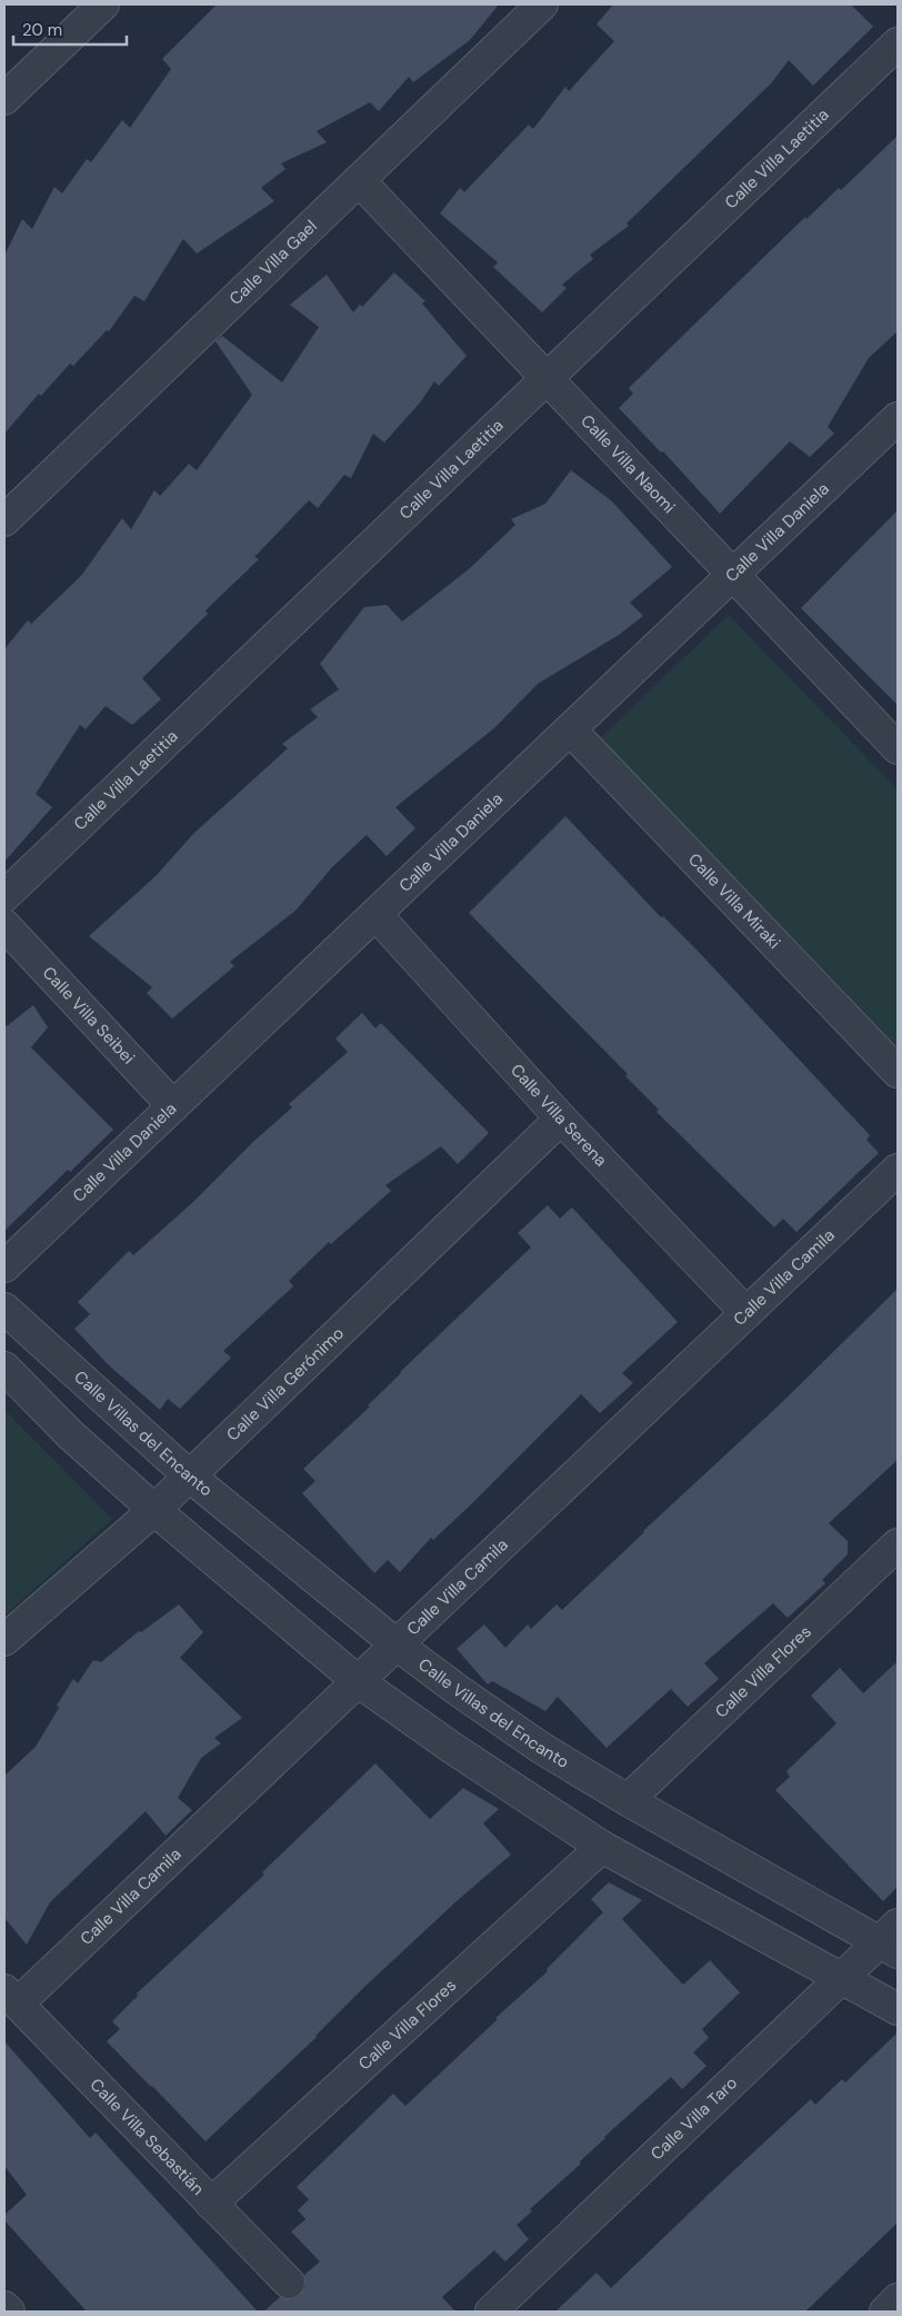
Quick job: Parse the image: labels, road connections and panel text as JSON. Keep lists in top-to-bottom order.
{
  "streets": {
    "street": [
      "Calle Villa Laetitia",
      "Calle Villa Gael",
      "Calle Villa Naomi",
      "Calle Villa Daniela",
      "Calle Villa Miraki",
      "Calle Villa Seibei",
      "Calle Villa Serena",
      "Calle Villa Camila",
      "Calle Villa Gerónimo",
      "Calle Villas del Encanto",
      "Calle Villa Flores",
      "Calle Villa Taro",
      "Calle Villa Sebastián"
    ]
  },
  "crossings": [
    ["Calle Villa Laetitia", "Calle Villa Naomi"],
    ["Calle Villa Gael", "Calle Villa Naomi"],
    ["Calle Villa Naomi", "Calle Villa Daniela"],
    ["Calle Villa Daniela", "Calle Villa Miraki"],
    ["Calle Villa Daniela", "Calle Villa Seibei"],
    ["Calle Villa Daniela", "Calle Villa Serena"],
    ["Calle Villa Serena", "Calle Villa Camila"],
    ["Calle Villa Serena", "Calle Villa Gerónimo"],
    ["Calle Villa Camila", "Calle Villas del Encanto"],
    ["Calle Villa Camila", "Calle Villa Sebastián"],
    ["Calle Villa Gerónimo", "Calle Villas del Encanto"],
    ["Calle Villas del Encanto", "Calle Villa Flores"],
    ["Calle Villas del Encanto", "Calle Villa Taro"],
    ["Calle Villa Flores", "Calle Villa Sebastián"]
  ],
  "scale_bar": "20 m"
}
